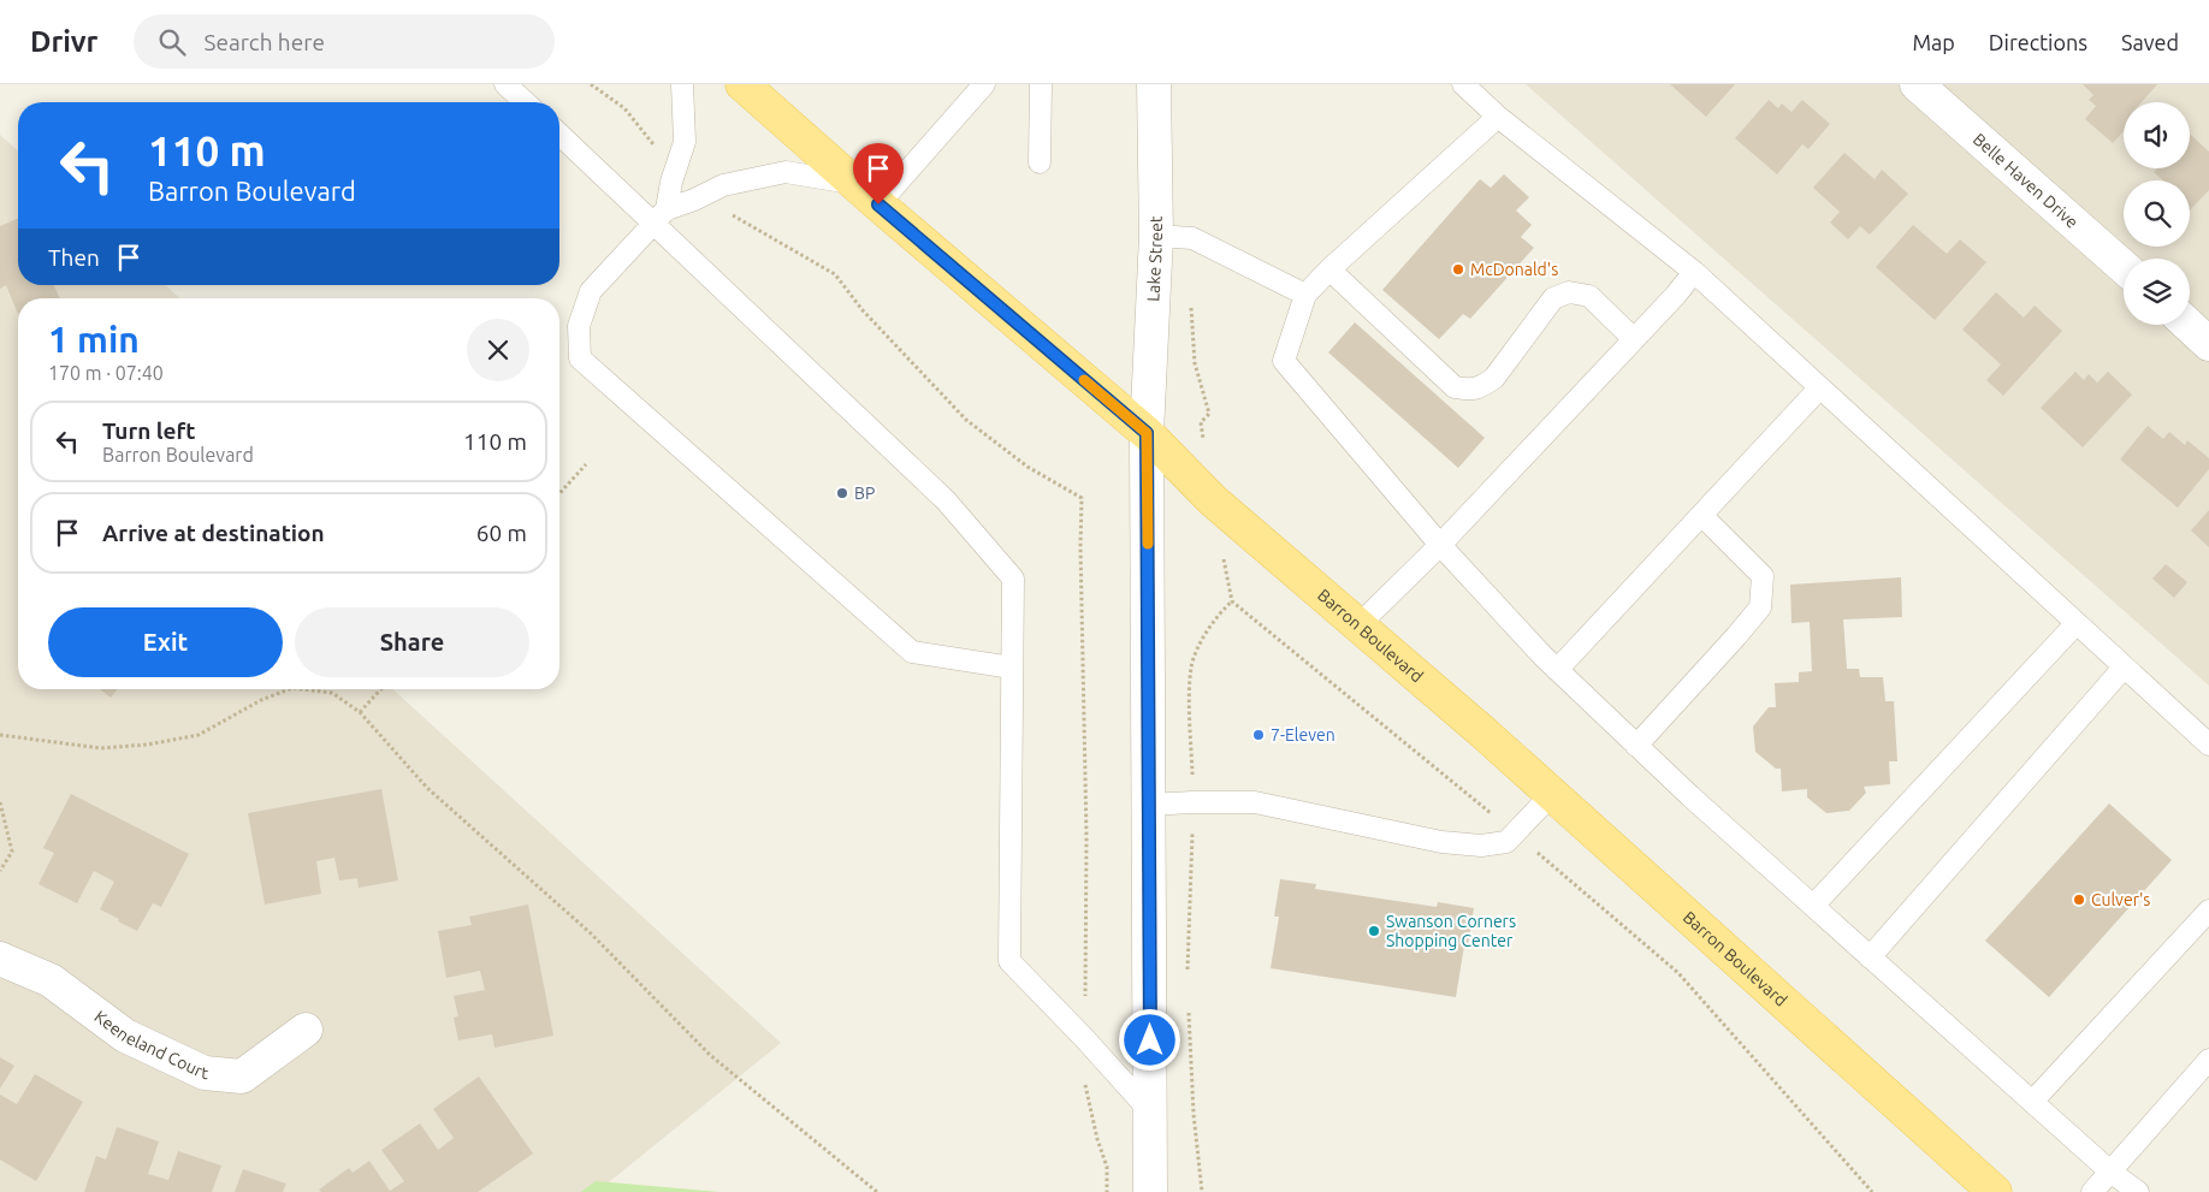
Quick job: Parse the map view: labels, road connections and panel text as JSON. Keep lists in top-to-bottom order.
{
  "streets": {
    "main road": ["Barron Boulevard"],
    "street": ["Belle Haven Drive", "Lake Street", "Keeneland Court"]
  },
  "crossings": [
    ["Lake Street", "Barron Boulevard"]
  ],
  "places": [
    "McDonald's",
    "BP",
    "7-Eleven",
    "Culver's",
    "Swanson Corners Shopping Center"
  ],
  "page": {
    "header": "Drivr",
    "search": "Search here",
    "nav": ["Map", "Directions", "Saved"],
    "turn": ["110 m", "Barron Boulevard"],
    "then": "Then",
    "heading": ["1 min", "170 m · 07:40"],
    "list": [
      {
        "name": "Turn left",
        "note": "Barron Boulevard",
        "value": "110 m"
      },
      {
        "name": "Arrive at destination",
        "value": "60 m"
      }
    ],
    "buttons": ["Exit", "Share"]
  }
}
